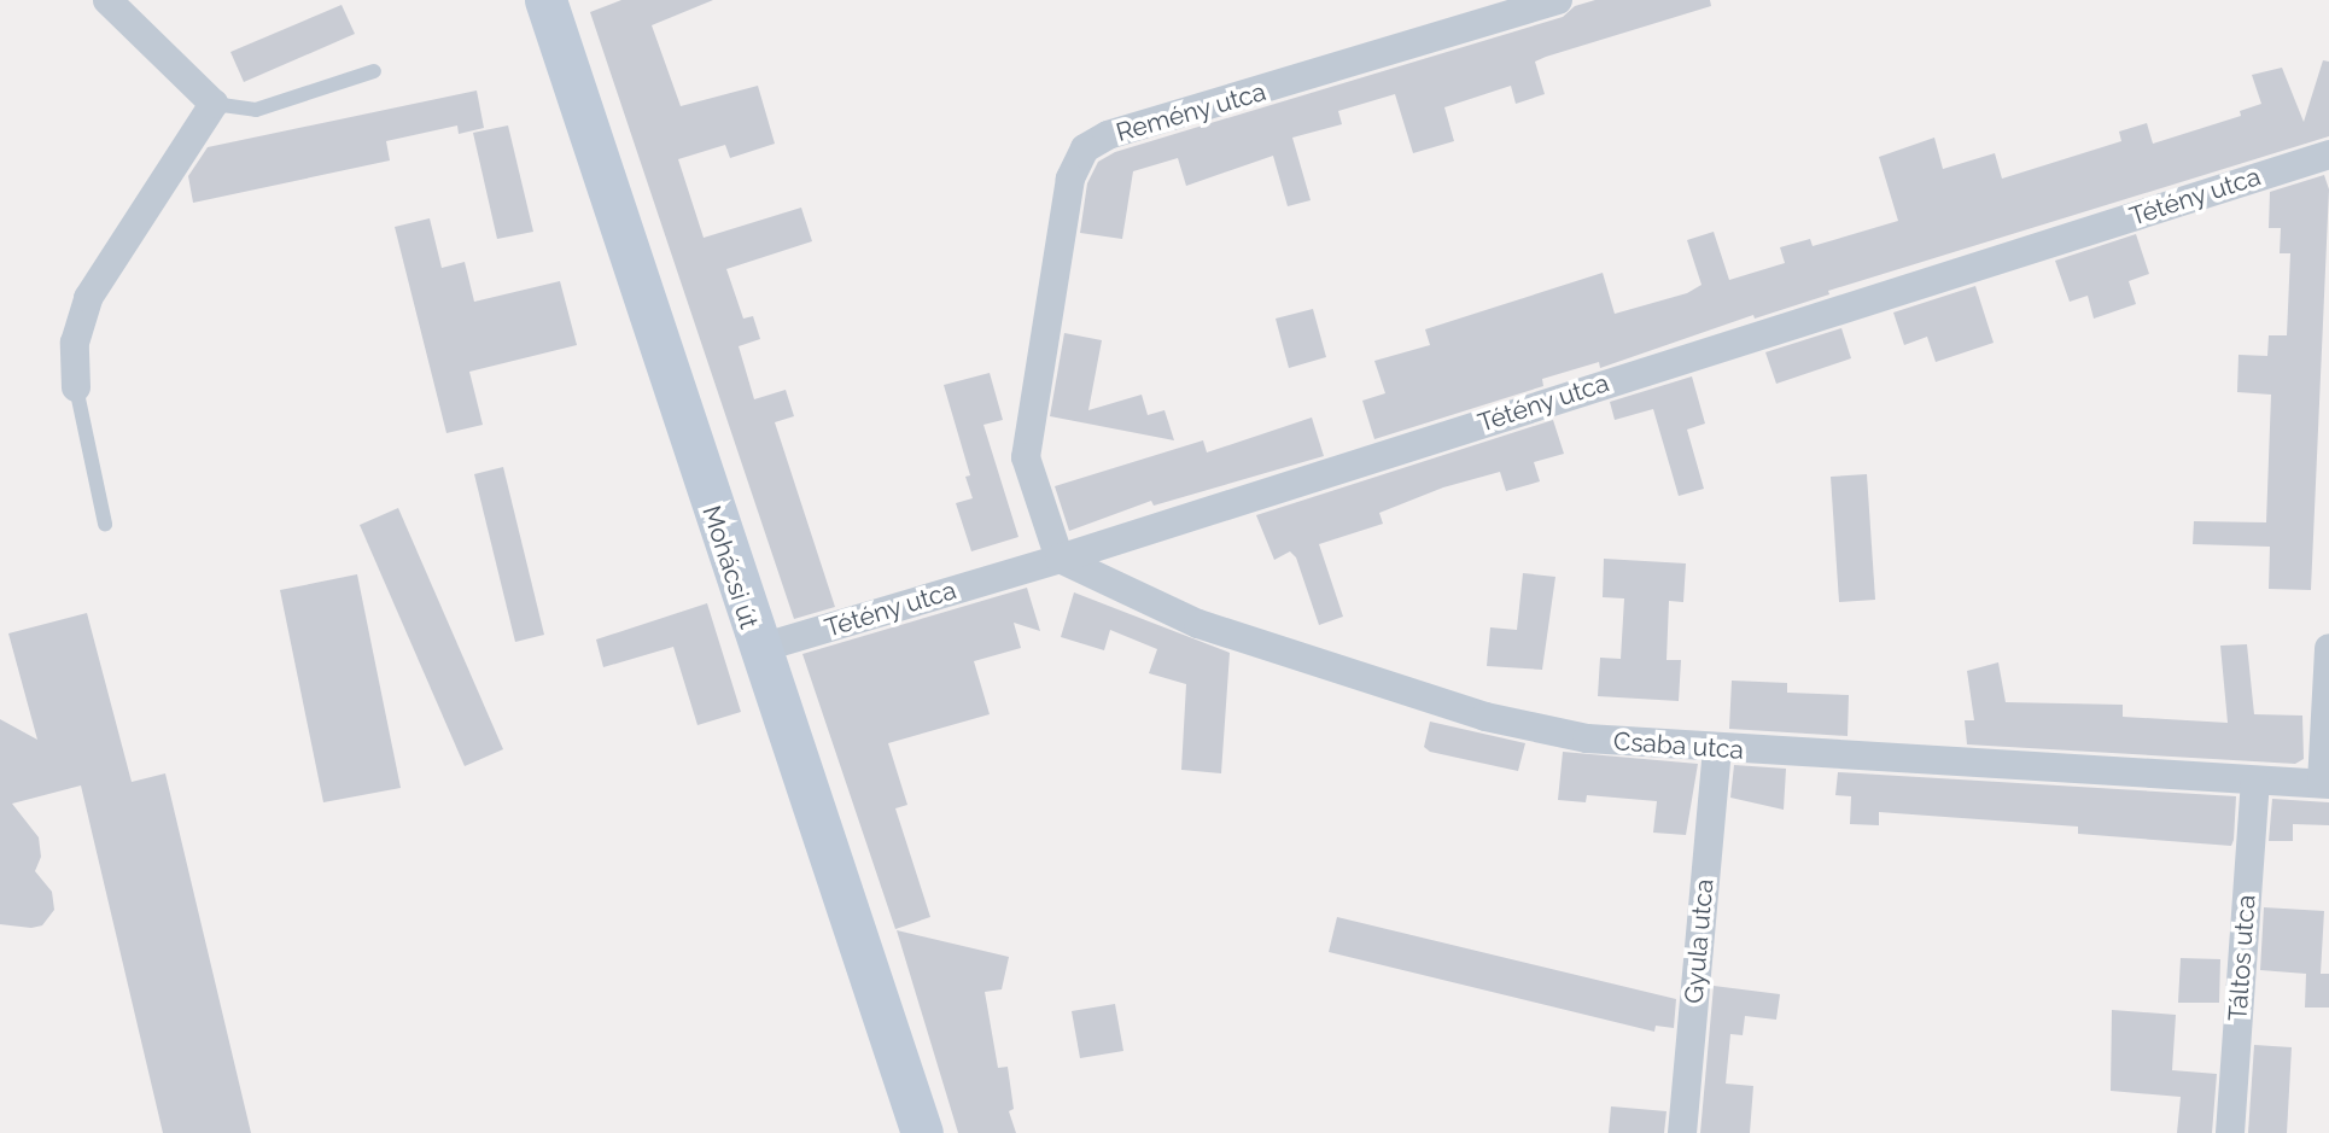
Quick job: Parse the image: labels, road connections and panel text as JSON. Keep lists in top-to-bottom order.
{
  "streets": {
    "main road": ["Mohácsi út"],
    "street": [
      "Remény utca",
      "Tétény utca",
      "Csaba utca",
      "Gyula utca",
      "Táltos utca"
    ]
  },
  "crossings": [
    ["Remény utca", "Tétény utca"],
    ["Remény utca", "Csaba utca"],
    ["Tétény utca", "Mohácsi út"],
    ["Tétény utca", "Csaba utca"],
    ["Csaba utca", "Gyula utca"],
    ["Csaba utca", "Táltos utca"]
  ]
}
